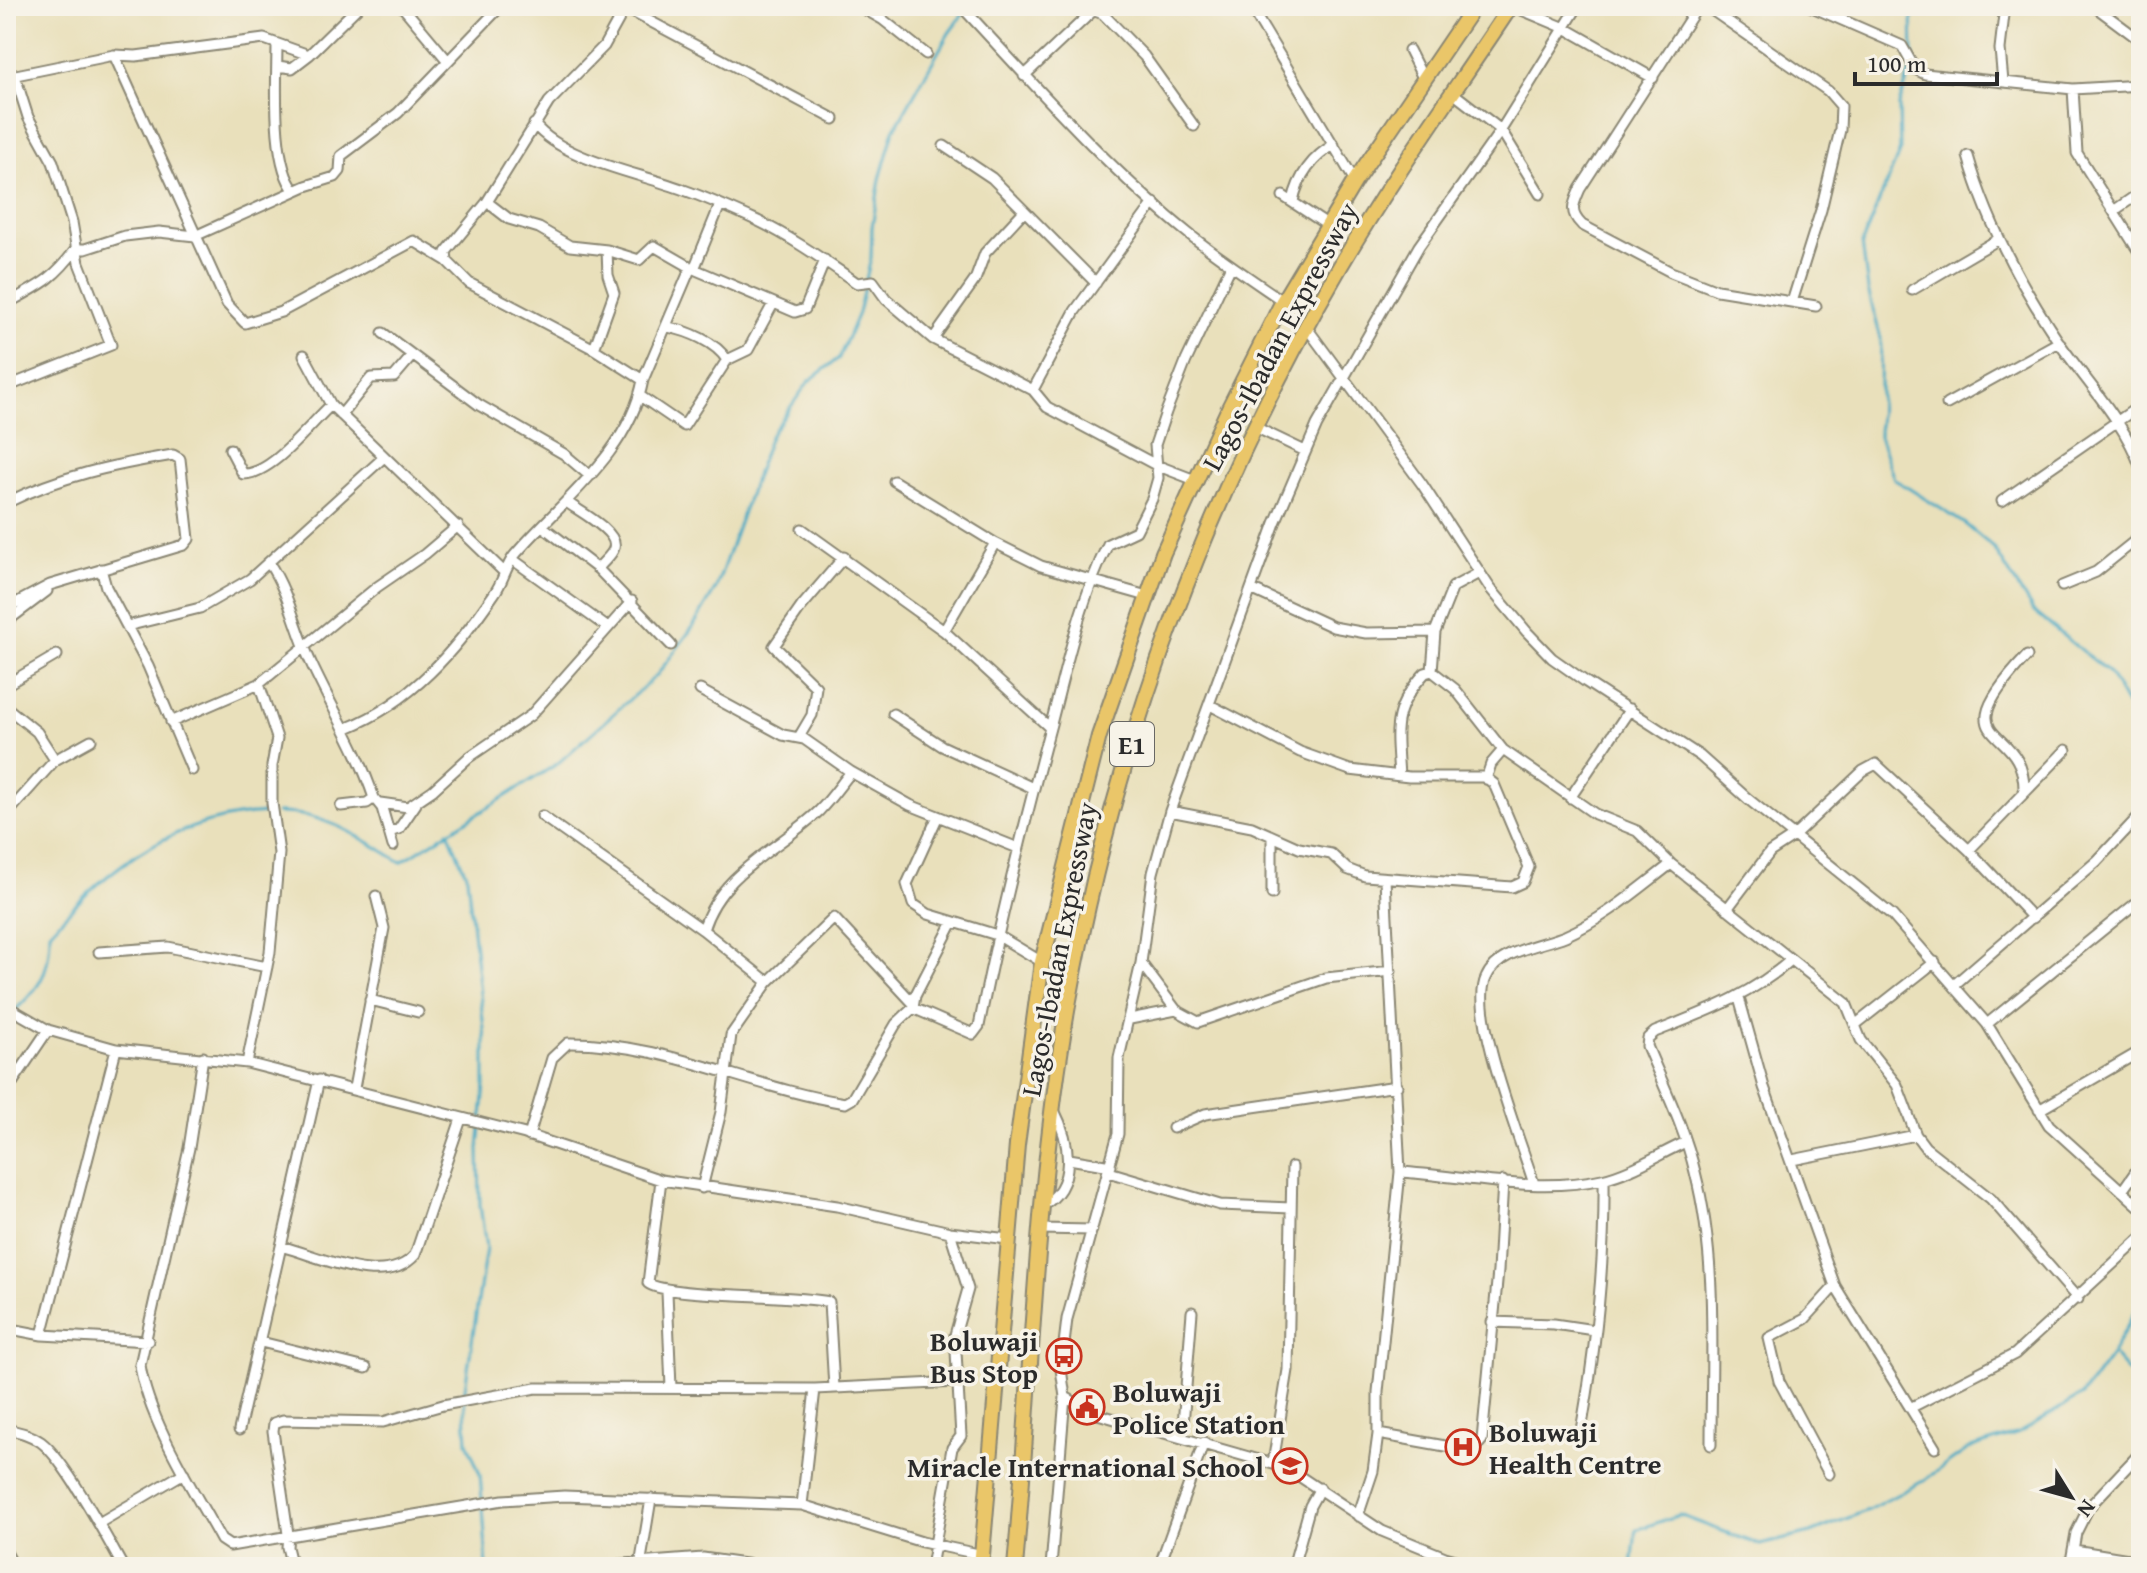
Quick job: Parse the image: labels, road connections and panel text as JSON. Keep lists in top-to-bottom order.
{
  "streets": {
    "highway": ["Lagos-Ibadan Expressway", "E1"]
  },
  "places": {
    "bus stop": ["Boluwaji Bus Stop"],
    "public building": ["Boluwaji Police Station"],
    "hospital": ["Boluwaji Health Centre"],
    "school or university": ["Miracle International School"]
  },
  "scale_bar": "100 m",
  "north": "bottom right"
}
